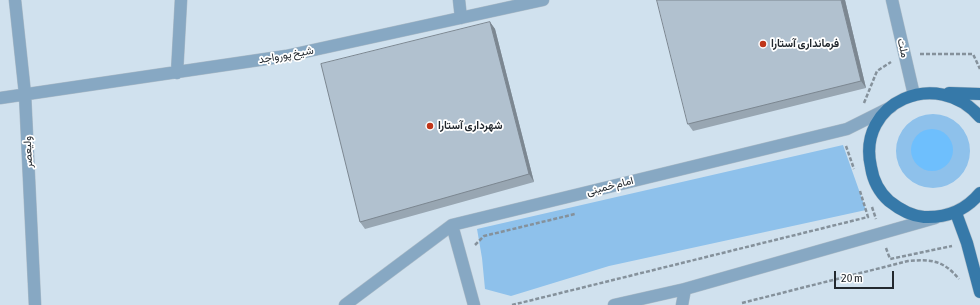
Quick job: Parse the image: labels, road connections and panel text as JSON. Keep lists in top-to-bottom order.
{
  "streets": {
    "street": [
      "ملت",
      "شیخ پورواجد",
      "ولیعصر",
      "امام خمینی"
    ]
  },
  "crossings": [
    ["شیخ پورواجد", "ولیعصر"]
  ],
  "places": ["فرمانداری آستارا", "شهرداری آستارا"],
  "scale_bar": "20 m"
}
